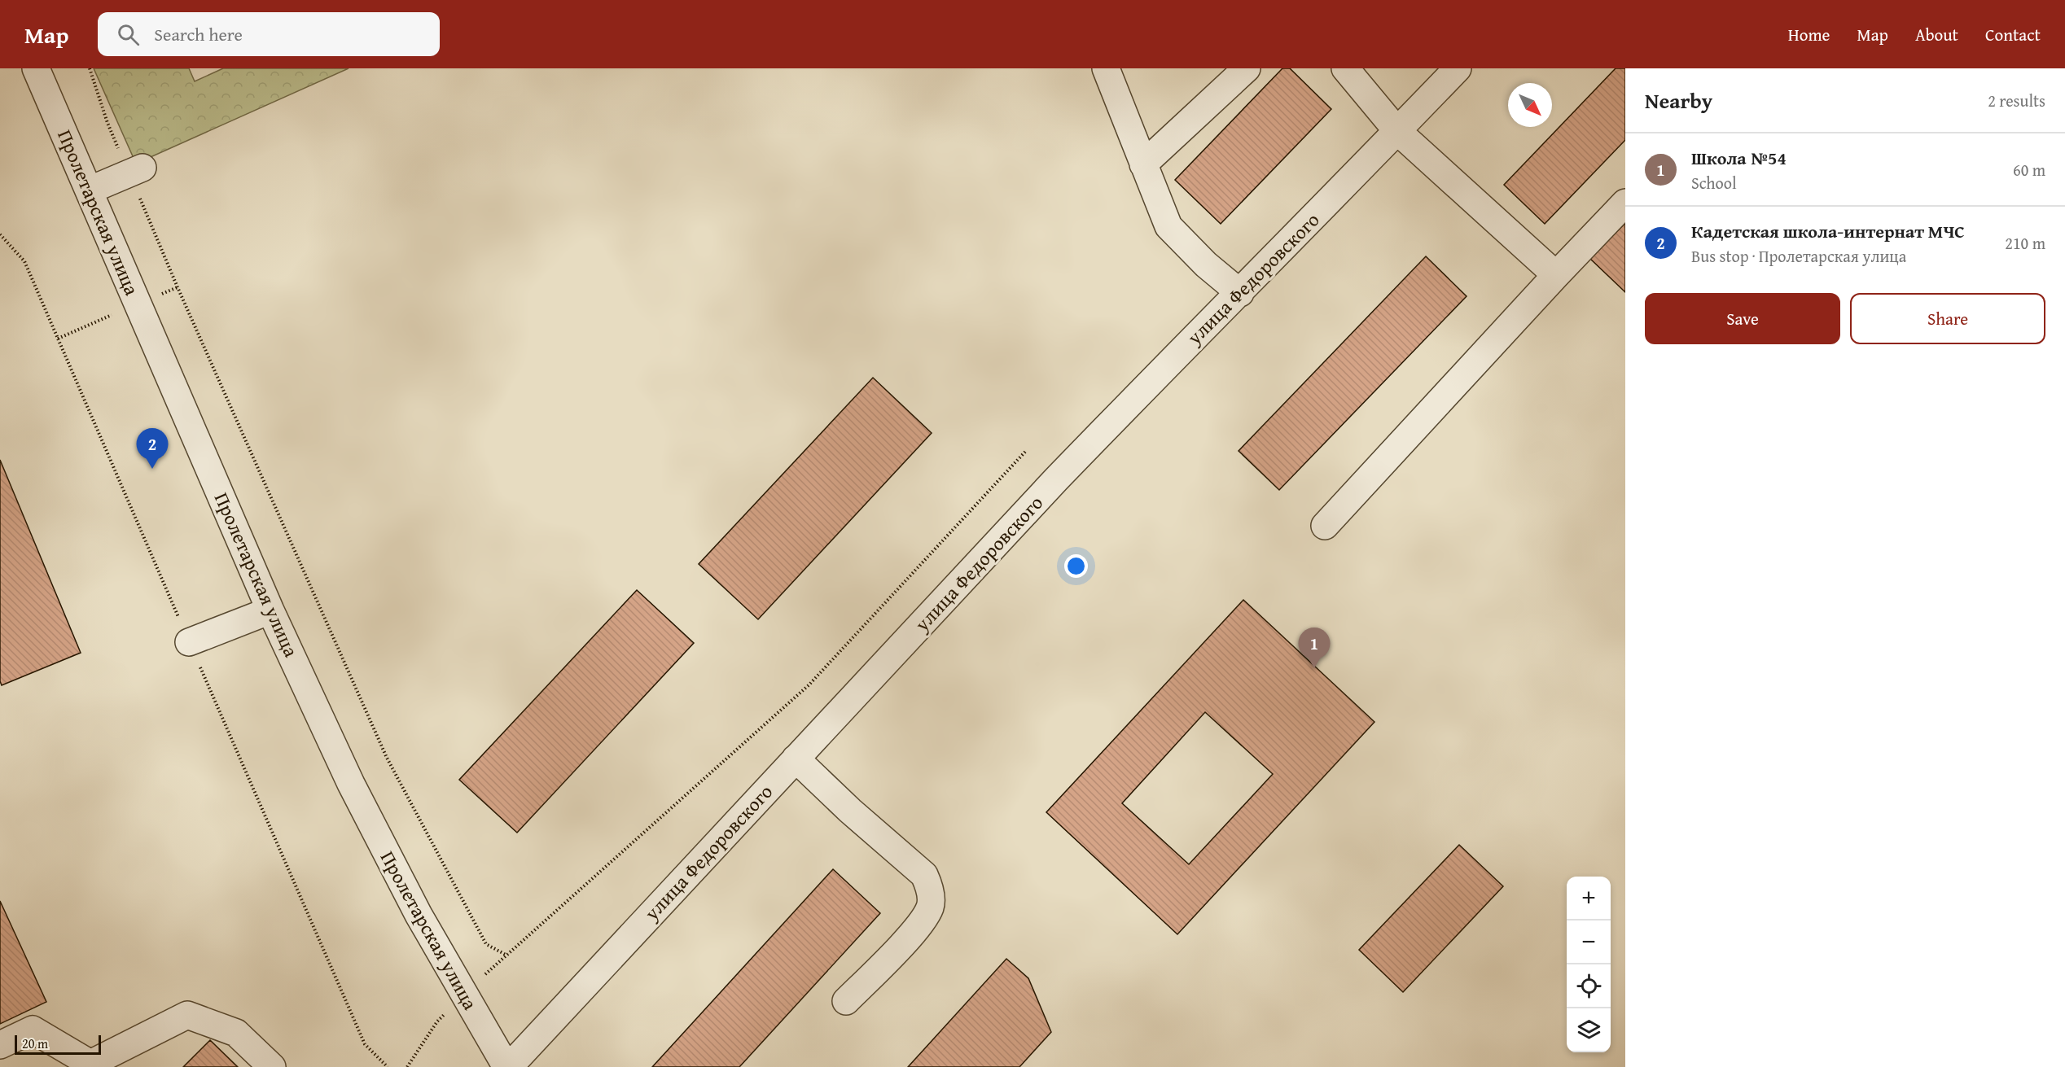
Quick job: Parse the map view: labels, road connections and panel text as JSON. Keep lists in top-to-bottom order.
{
  "streets": {
    "street": ["Пролетарская улица", "улица Федоровского"]
  },
  "crossings": [
    ["Пролетарская улица", "улица Федоровского"]
  ],
  "scale_bar": "20 m",
  "north": "bottom right",
  "page": {
    "header": "Map",
    "search": "Search here",
    "nav": [
      "Home",
      "Map",
      "About",
      "Contact"
    ],
    "heading": ["Nearby", "2 results"],
    "list": [
      {
        "mark": "1",
        "name": "Школа №54",
        "note": "School",
        "value": "60 m"
      },
      {
        "mark": "2",
        "name": "Кадетская школа-интернат МЧС",
        "note": "Bus stop · Пролетарская улица",
        "value": "210 m"
      }
    ],
    "buttons": ["Save", "Share"],
    "pins": ["2", "1"],
    "map_buttons": ["+", "−"],
    "scale": "20 m"
  }
}
